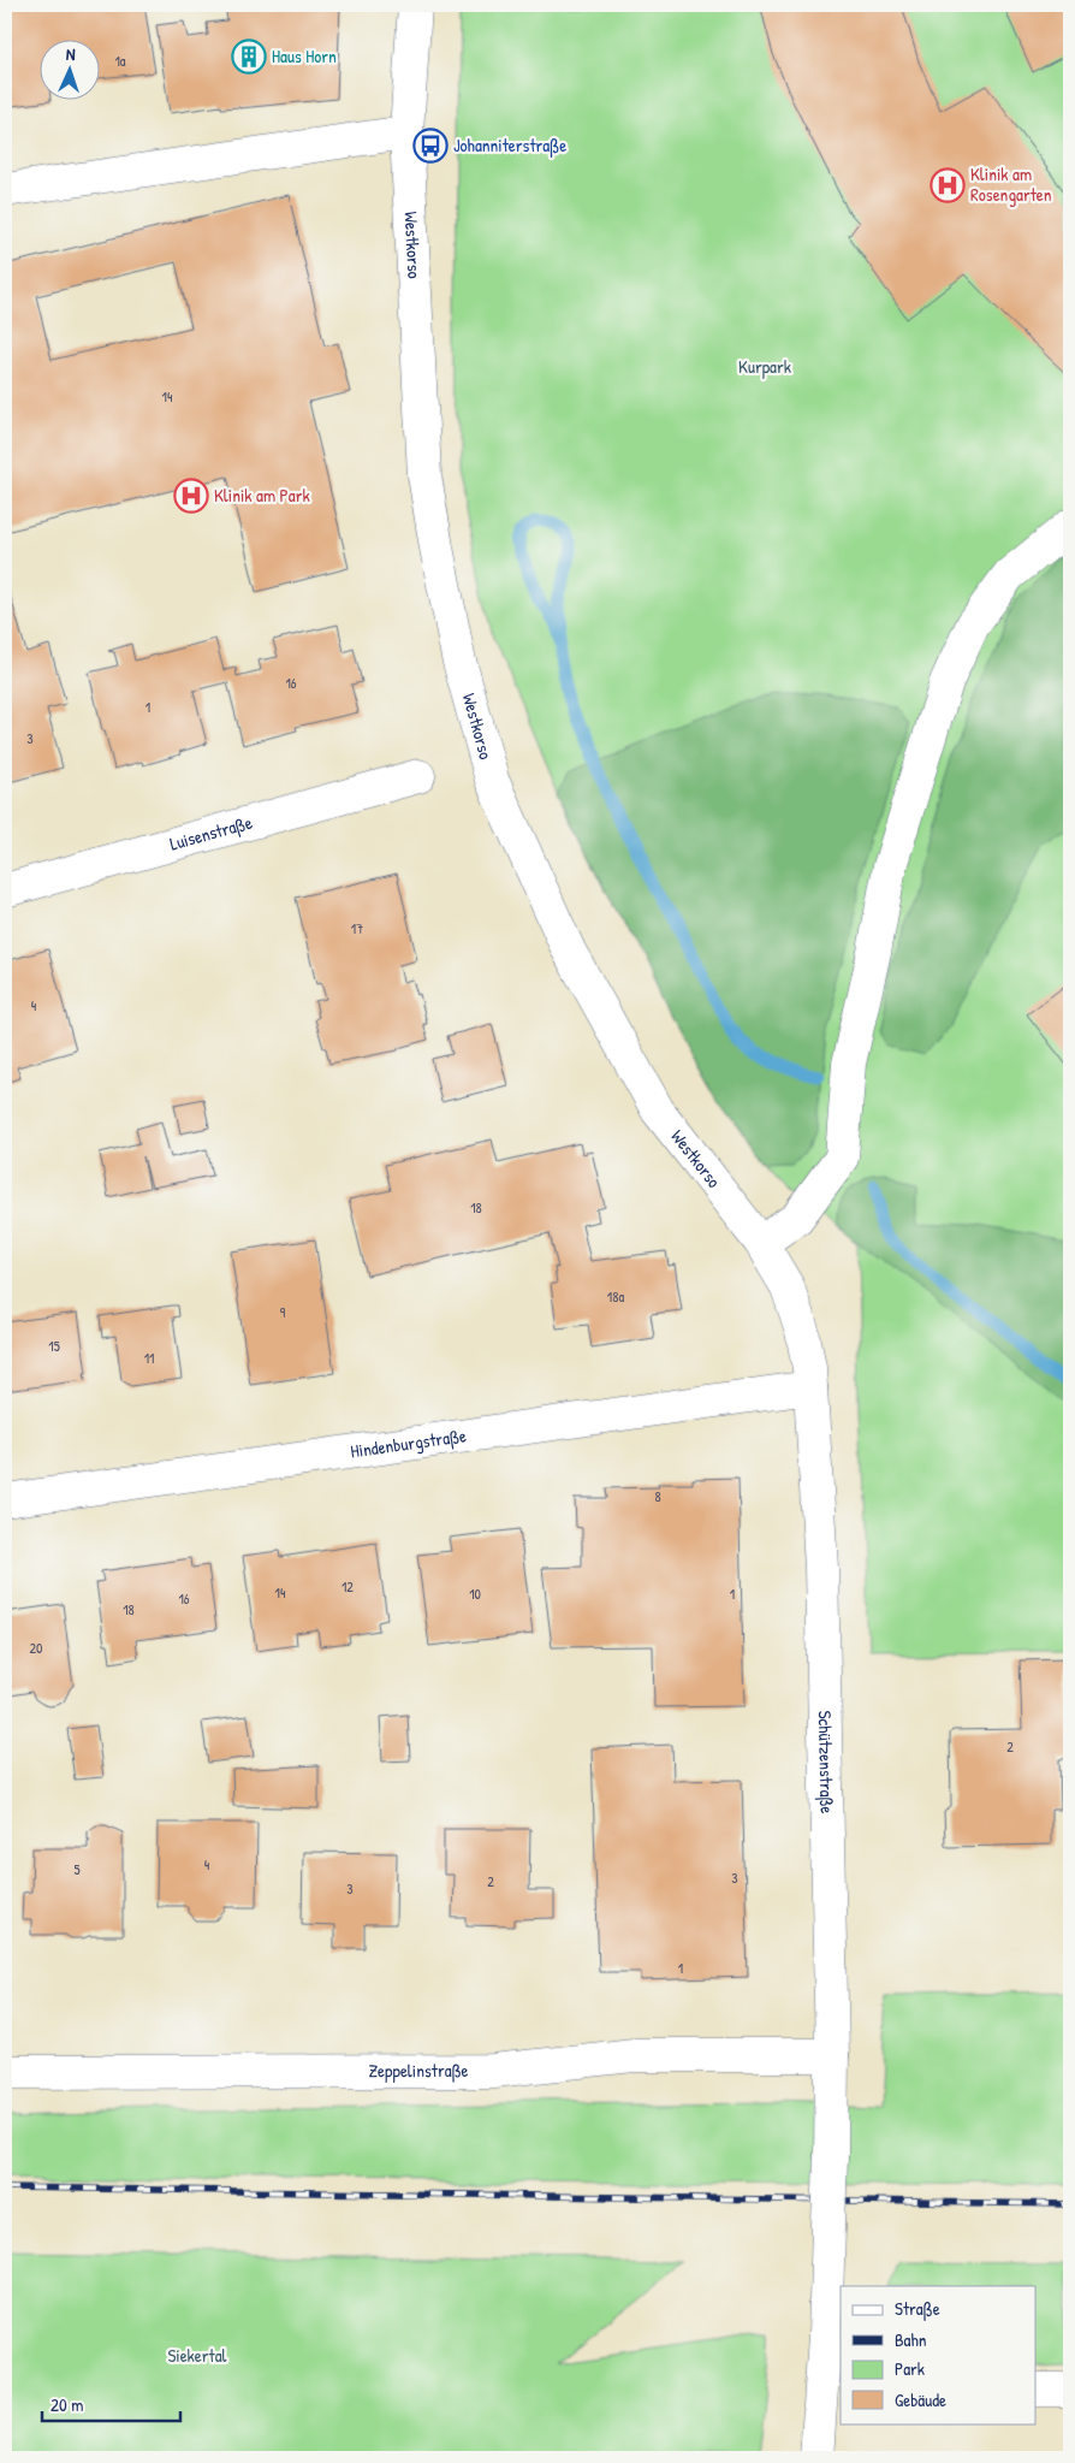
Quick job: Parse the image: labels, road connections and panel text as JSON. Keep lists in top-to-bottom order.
{
  "streets": {
    "street": [
      "Westkorso",
      "Luisenstraße",
      "Hindenburgstraße",
      "Schützenstraße",
      "Zeppelinstraße"
    ]
  },
  "crossings": [
    ["Westkorso", "Hindenburgstraße"],
    ["Westkorso", "Schützenstraße"],
    ["Hindenburgstraße", "Schützenstraße"],
    ["Schützenstraße", "Zeppelinstraße"]
  ],
  "parks": ["Kurpark", "Siekertal"],
  "places": {
    "building": ["Haus Horn"],
    "bus stop": ["Johanniterstraße"],
    "hospital": ["Klinik am Rosengarten", "Klinik am Park"]
  },
  "house_numbers": [
    "1a",
    "14",
    "16",
    "1",
    "3",
    "17",
    "4",
    "18",
    "18a",
    "9",
    "15",
    "11",
    "8",
    "12",
    "14",
    "10",
    "1",
    "16",
    "18",
    "20",
    "2",
    "4",
    "5",
    "3",
    "2",
    "3",
    "1"
  ],
  "legend": [
    "Straße",
    "Bahn",
    "Park",
    "Gebäude"
  ],
  "scale_bar": "20 m",
  "north": "top"
}
